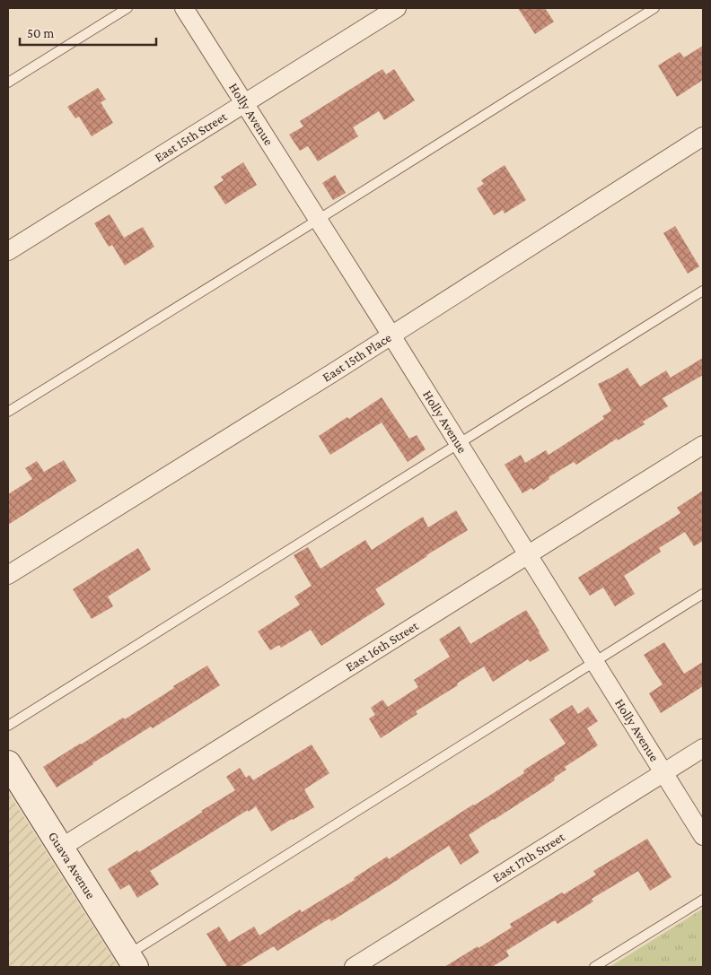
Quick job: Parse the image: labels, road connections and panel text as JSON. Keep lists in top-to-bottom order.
{
  "streets": {
    "street": [
      "Holly Avenue",
      "East 15th Street",
      "East 15th Place",
      "East 16th Street",
      "East 17th Street",
      "Guava Avenue"
    ]
  },
  "crossings": [
    ["Holly Avenue", "East 15th Street"],
    ["Holly Avenue", "East 15th Place"],
    ["Holly Avenue", "East 16th Street"],
    ["Holly Avenue", "East 17th Street"],
    ["East 16th Street", "Guava Avenue"]
  ],
  "scale_bar": "50 m"
}
